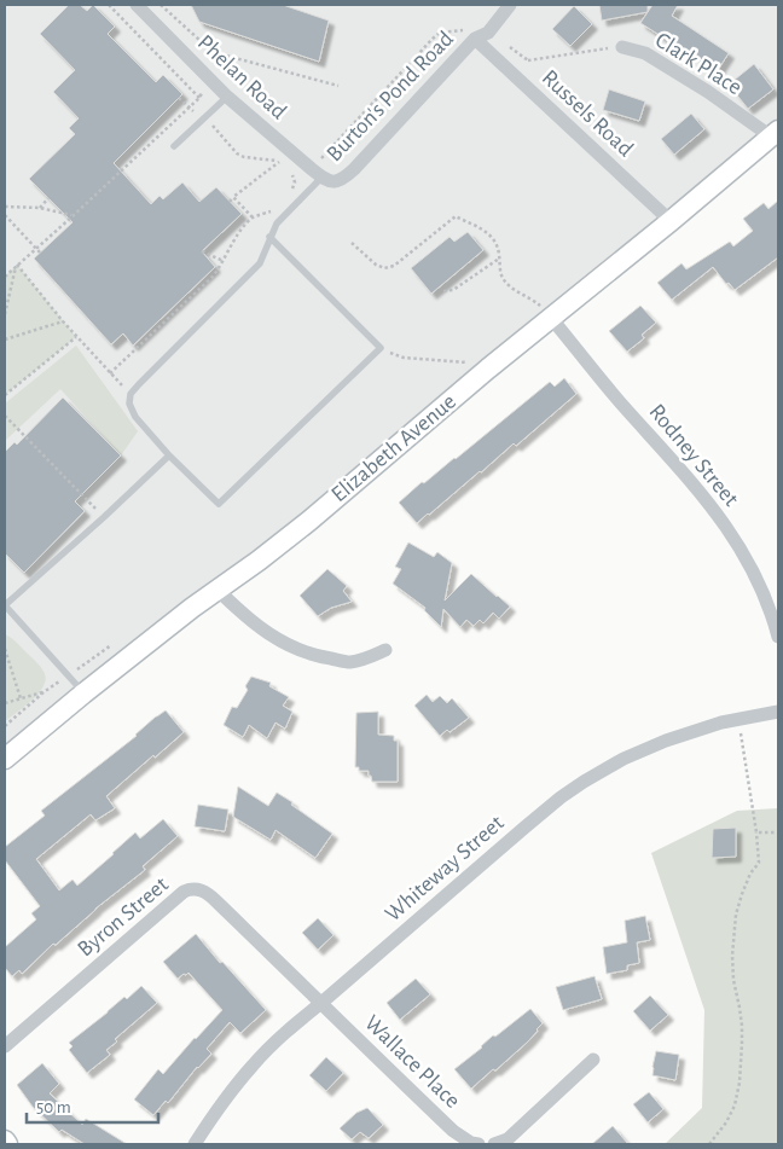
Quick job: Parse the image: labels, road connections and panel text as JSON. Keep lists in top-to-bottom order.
{
  "streets": {
    "main road": ["Elizabeth Avenue"],
    "street": [
      "Clark Place",
      "Phelan Road",
      "Burton's Pond Road",
      "Russels Road",
      "Rodney Street",
      "Whiteway Street",
      "Byron Street",
      "Wallace Place"
    ]
  },
  "crossings": [
    ["Clark Place", "Russels Road"],
    ["Clark Place", "Elizabeth Avenue"],
    ["Phelan Road", "Burton's Pond Road"],
    ["Burton's Pond Road", "Russels Road"],
    ["Russels Road", "Elizabeth Avenue"],
    ["Elizabeth Avenue", "Rodney Street"],
    ["Whiteway Street", "Byron Street"],
    ["Whiteway Street", "Wallace Place"],
    ["Byron Street", "Wallace Place"]
  ],
  "scale_bar": "50 m"
}
